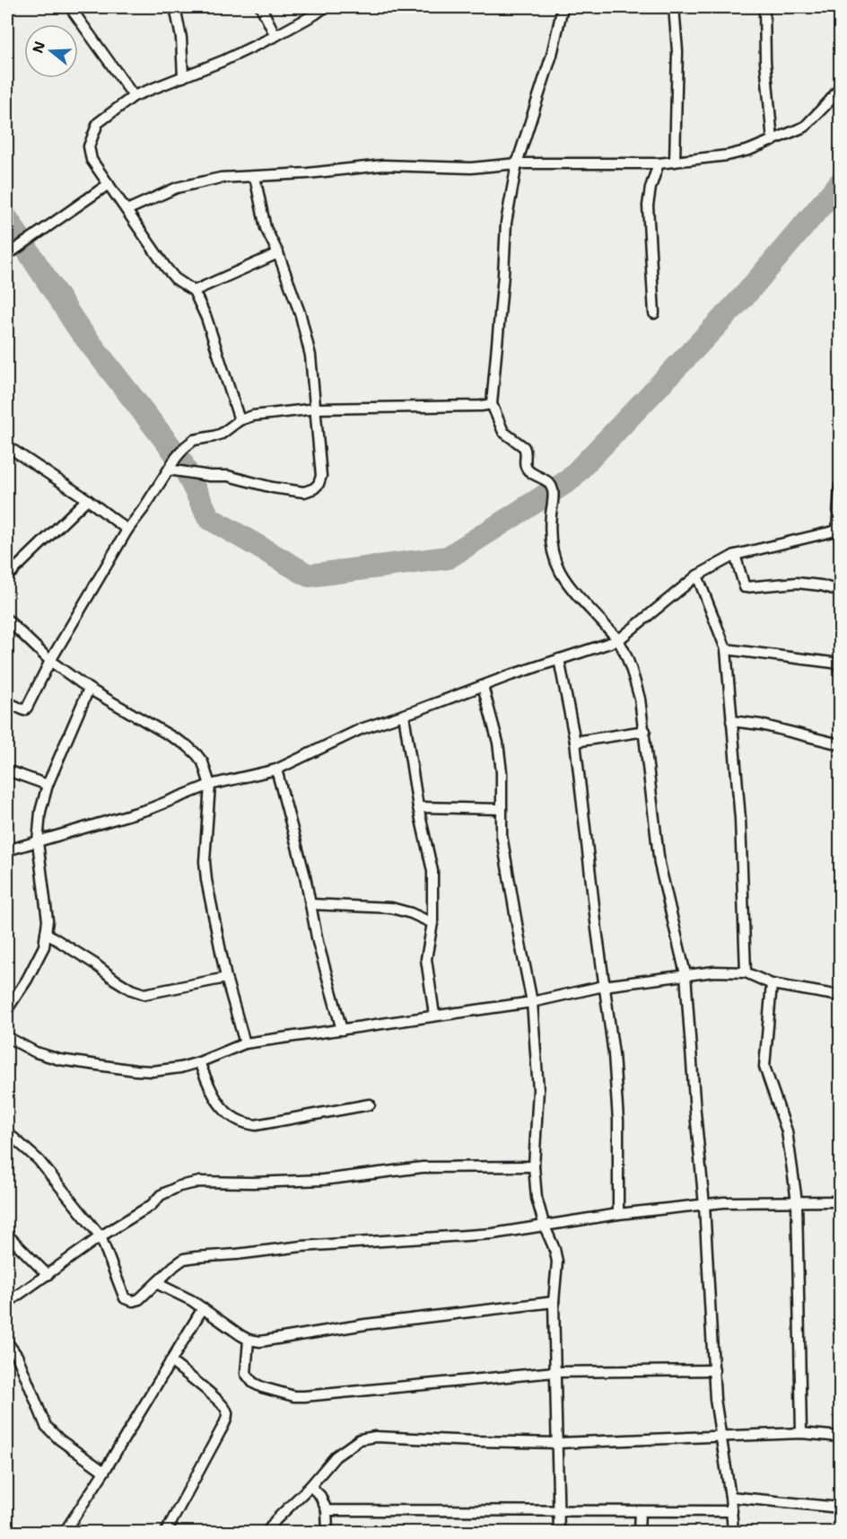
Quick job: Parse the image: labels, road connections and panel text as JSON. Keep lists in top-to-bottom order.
{
  "north": "left"
}
